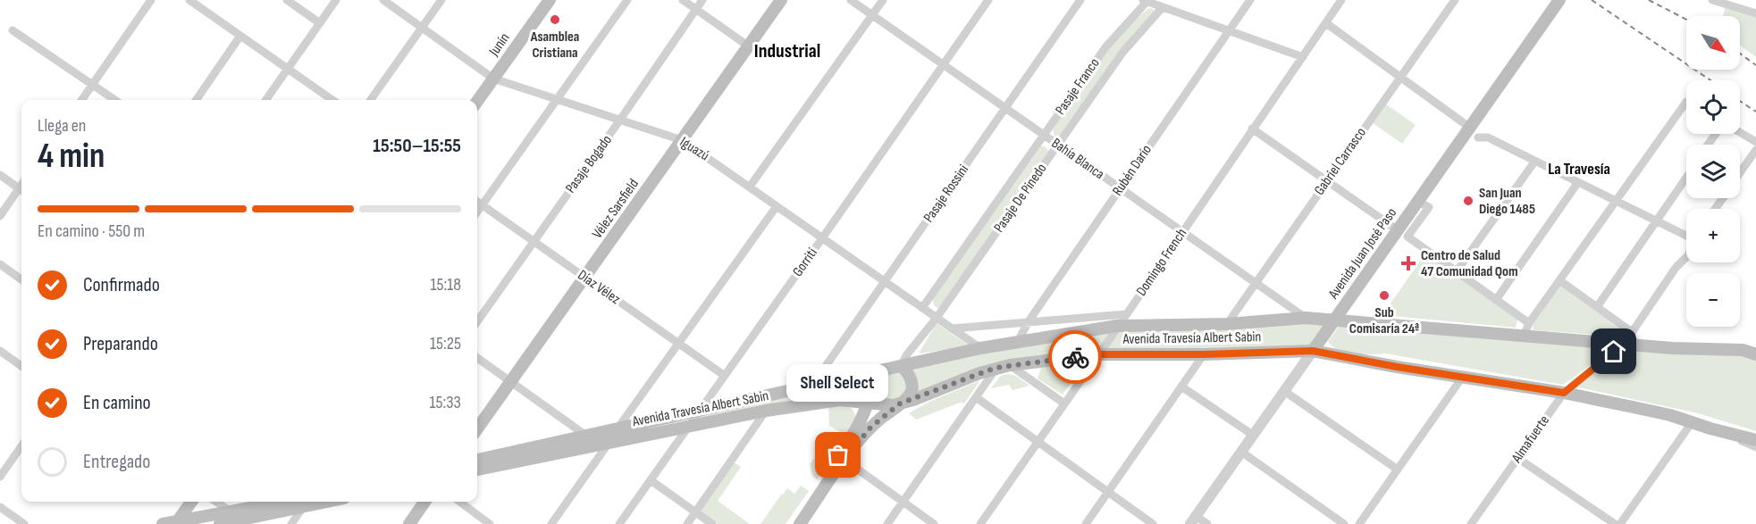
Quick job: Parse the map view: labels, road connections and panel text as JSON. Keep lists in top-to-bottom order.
{
  "streets": {
    "main road": [
      "Junín",
      "Vélez Sarsfield",
      "Avenida Juan José Paso",
      "Avenida Travesía Albert Sabin"
    ],
    "street": [
      "Pasaje Franco",
      "Iguazú",
      "Bahía Blanca",
      "Gabriel Carrasco",
      "Pasaje Bogado",
      "Rubén Darío",
      "Pasaje Rossini",
      "Pasaje De Pinedo",
      "Gorriti",
      "Domingo French",
      "Díaz Vélez",
      "Almafuerte"
    ]
  },
  "crossings": [
    ["Junín", "Iguazú"],
    ["Pasaje Franco", "Iguazú"],
    ["Pasaje Franco", "Bahía Blanca"],
    ["Iguazú", "Pasaje Bogado"],
    ["Iguazú", "Pasaje Rossini"],
    ["Iguazú", "Pasaje De Pinedo"],
    ["Iguazú", "Vélez Sarsfield"],
    ["Iguazú", "Gorriti"],
    ["Iguazú", "Avenida Travesía Albert Sabin"],
    ["Bahía Blanca", "Gabriel Carrasco"],
    ["Bahía Blanca", "Rubén Darío"],
    ["Bahía Blanca", "Pasaje Rossini"],
    ["Bahía Blanca", "Pasaje De Pinedo"],
    ["Bahía Blanca", "Gorriti"],
    ["Bahía Blanca", "Domingo French"],
    ["Bahía Blanca", "Avenida Travesía Albert Sabin"],
    ["Gabriel Carrasco", "Avenida Travesía Albert Sabin"],
    ["Pasaje Bogado", "Díaz Vélez"],
    ["Rubén Darío", "Avenida Travesía Albert Sabin"],
    ["Pasaje Rossini", "Avenida Travesía Albert Sabin"],
    ["Pasaje De Pinedo", "Avenida Travesía Albert Sabin"],
    ["Vélez Sarsfield", "Díaz Vélez"],
    ["Avenida Juan José Paso", "Avenida Travesía Albert Sabin"],
    ["Gorriti", "Díaz Vélez"],
    ["Gorriti", "Avenida Travesía Albert Sabin"],
    ["Domingo French", "Avenida Travesía Albert Sabin"],
    ["Avenida Travesía Albert Sabin", "Almafuerte"]
  ],
  "districts": ["Industrial", "La Travesía"],
  "places": {
    "other": [
      "Asamblea Cristiana",
      "San Juan Diego 1485",
      "Sub Comisaría 24ª",
      "Shell Select"
    ],
    "health": ["Centro de Salud 47 Comunidad Qom"]
  },
  "north": "bottom right",
  "page": {
    "map_buttons": ["+", "−"],
    "heading": ["4 min", "Llega en", "15:50–15:55"],
    "bar": "En camino · 550 m",
    "list": [
      ["Confirmado", "15:18"],
      ["Preparando", "15:25"],
      ["En camino", "15:33"],
      "Entregado"
    ],
    "bubble": "Shell Select"
  }
}
